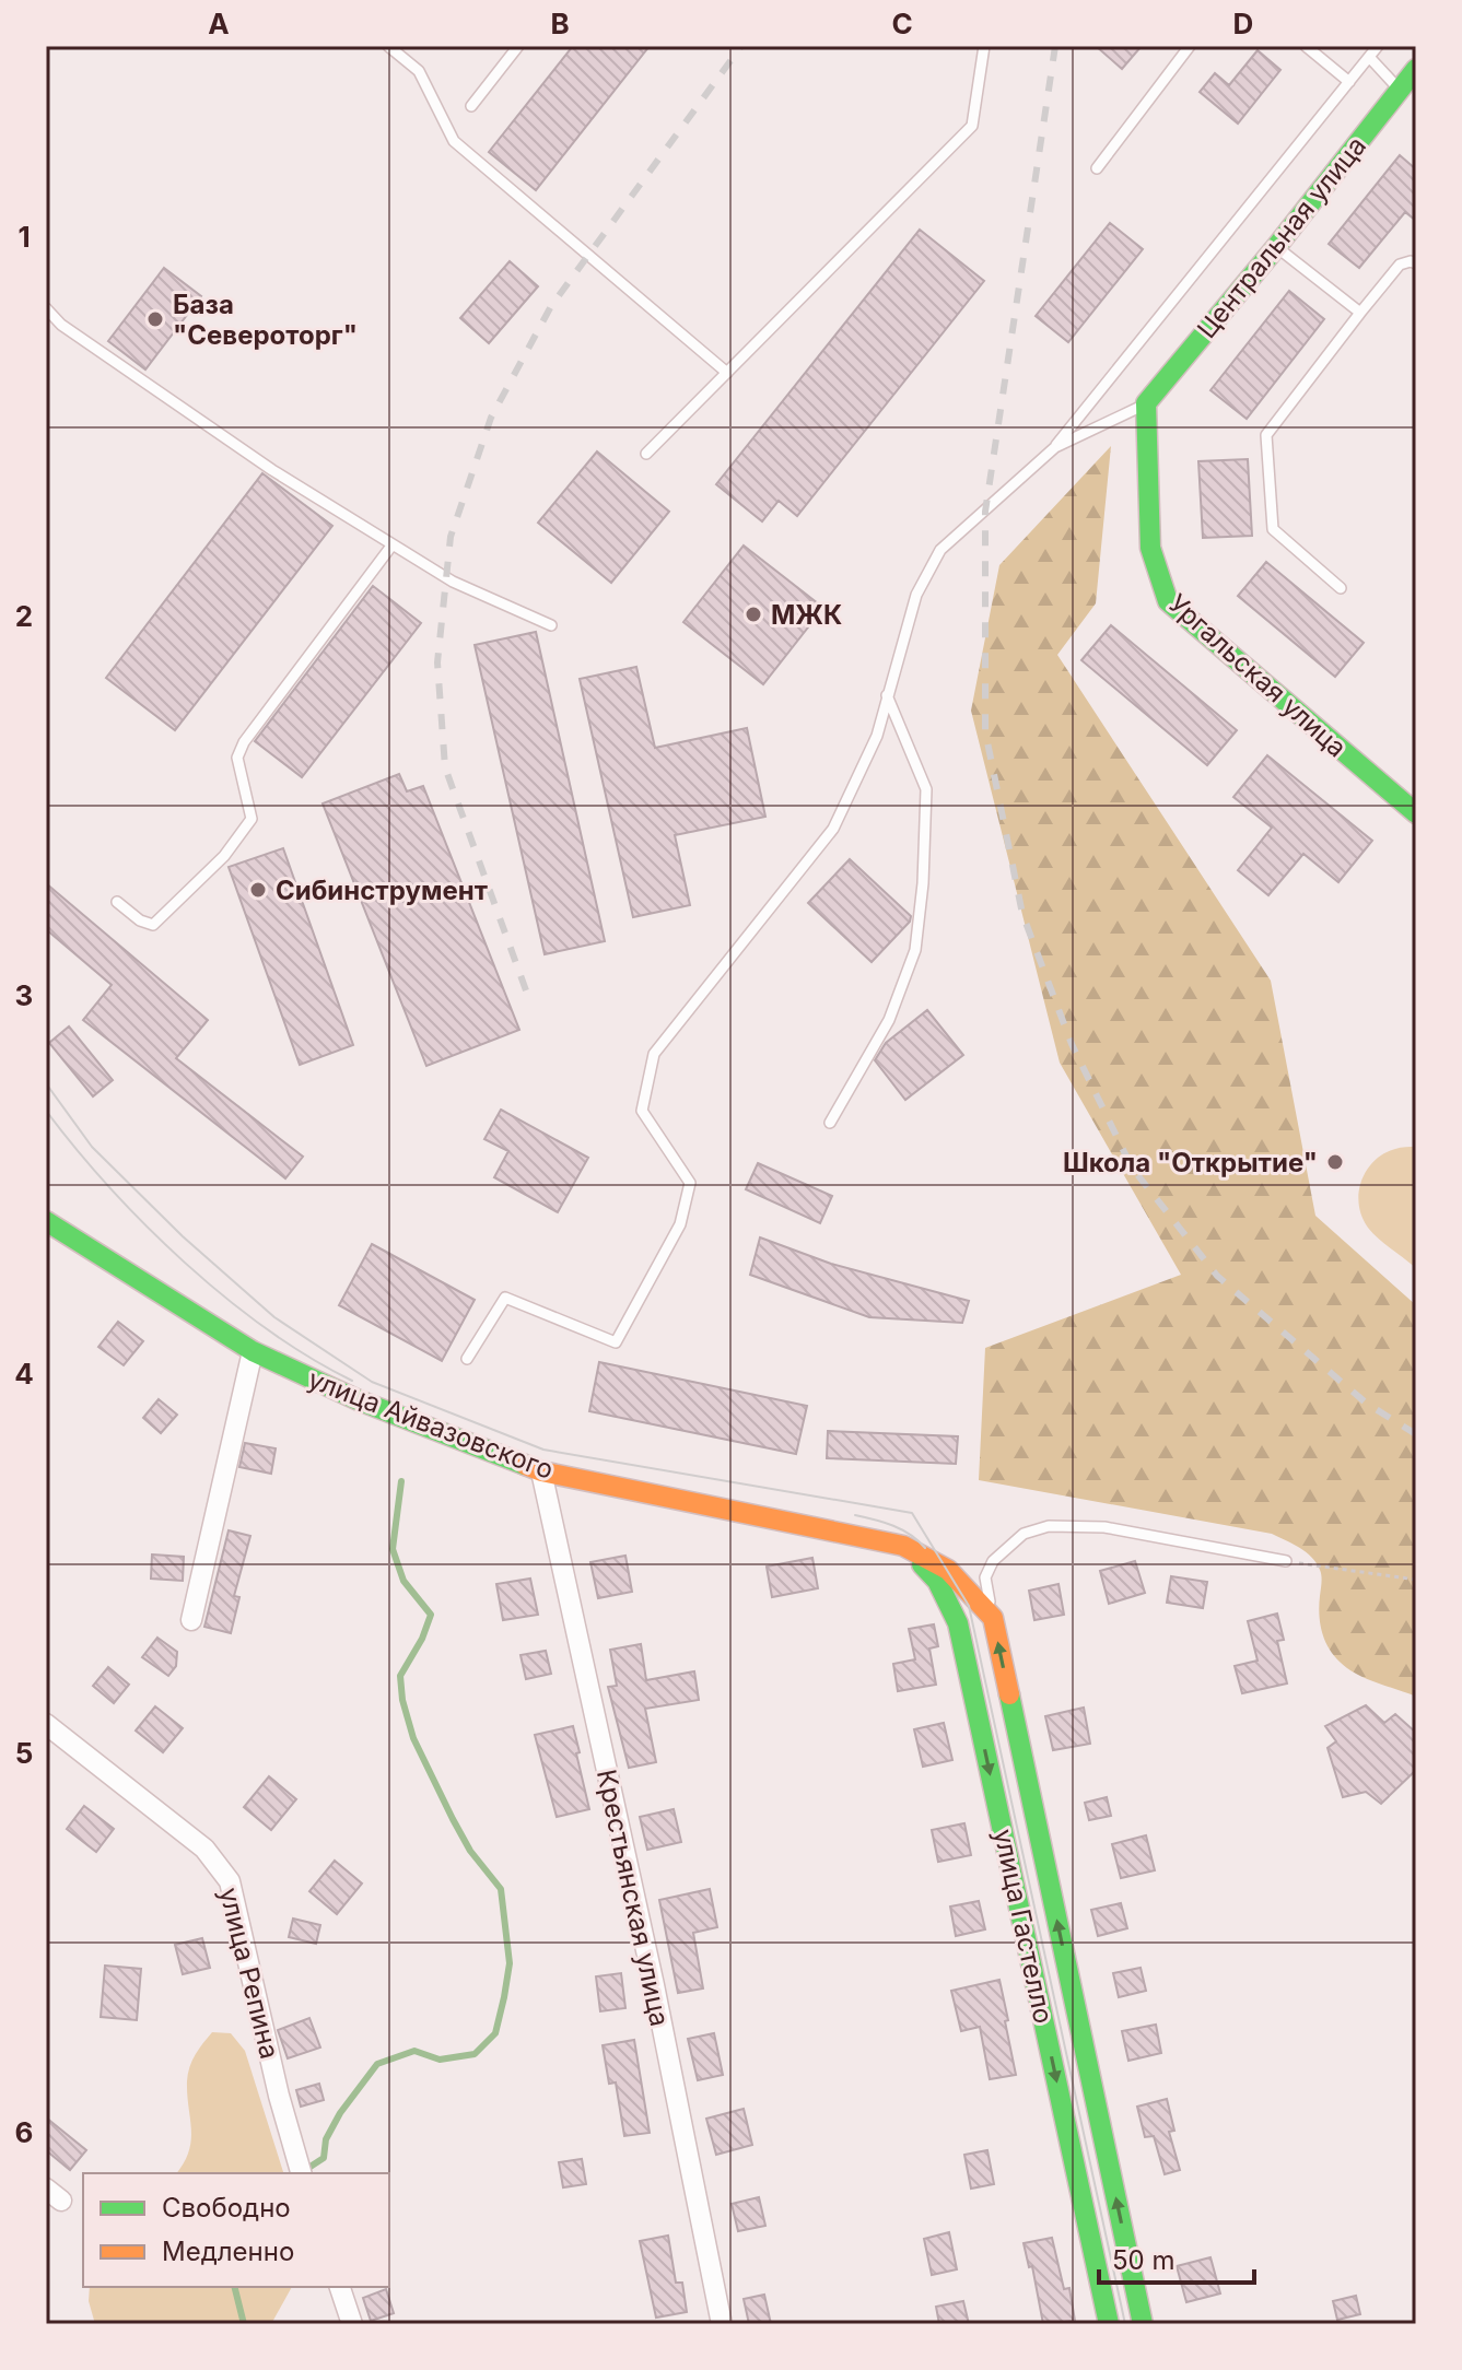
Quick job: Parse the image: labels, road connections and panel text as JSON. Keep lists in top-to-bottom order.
{
  "streets": {
    "street": [
      "Центральная улица",
      "Ургальская улица",
      "улица Айвазовского",
      "Крестьянская улица",
      "улица Гастелло",
      "улица Репина"
    ]
  },
  "crossings": [
    ["Центральная улица", "Ургальская улица"],
    ["улица Айвазовского", "Крестьянская улица"],
    ["улица Айвазовского", "улица Гастелло"]
  ],
  "places": [
    "База \"Североторг\"",
    "МЖК",
    "Сибинструмент",
    "Школа \"Открытие\""
  ],
  "legend": ["Свободно", "Медленно"],
  "scale_bar": "50 m",
  "grid": {
    "columns": [
      "A",
      "B",
      "C",
      "D"
    ],
    "rows": [
      "1",
      "2",
      "3",
      "4",
      "5",
      "6"
    ]
  }
}
